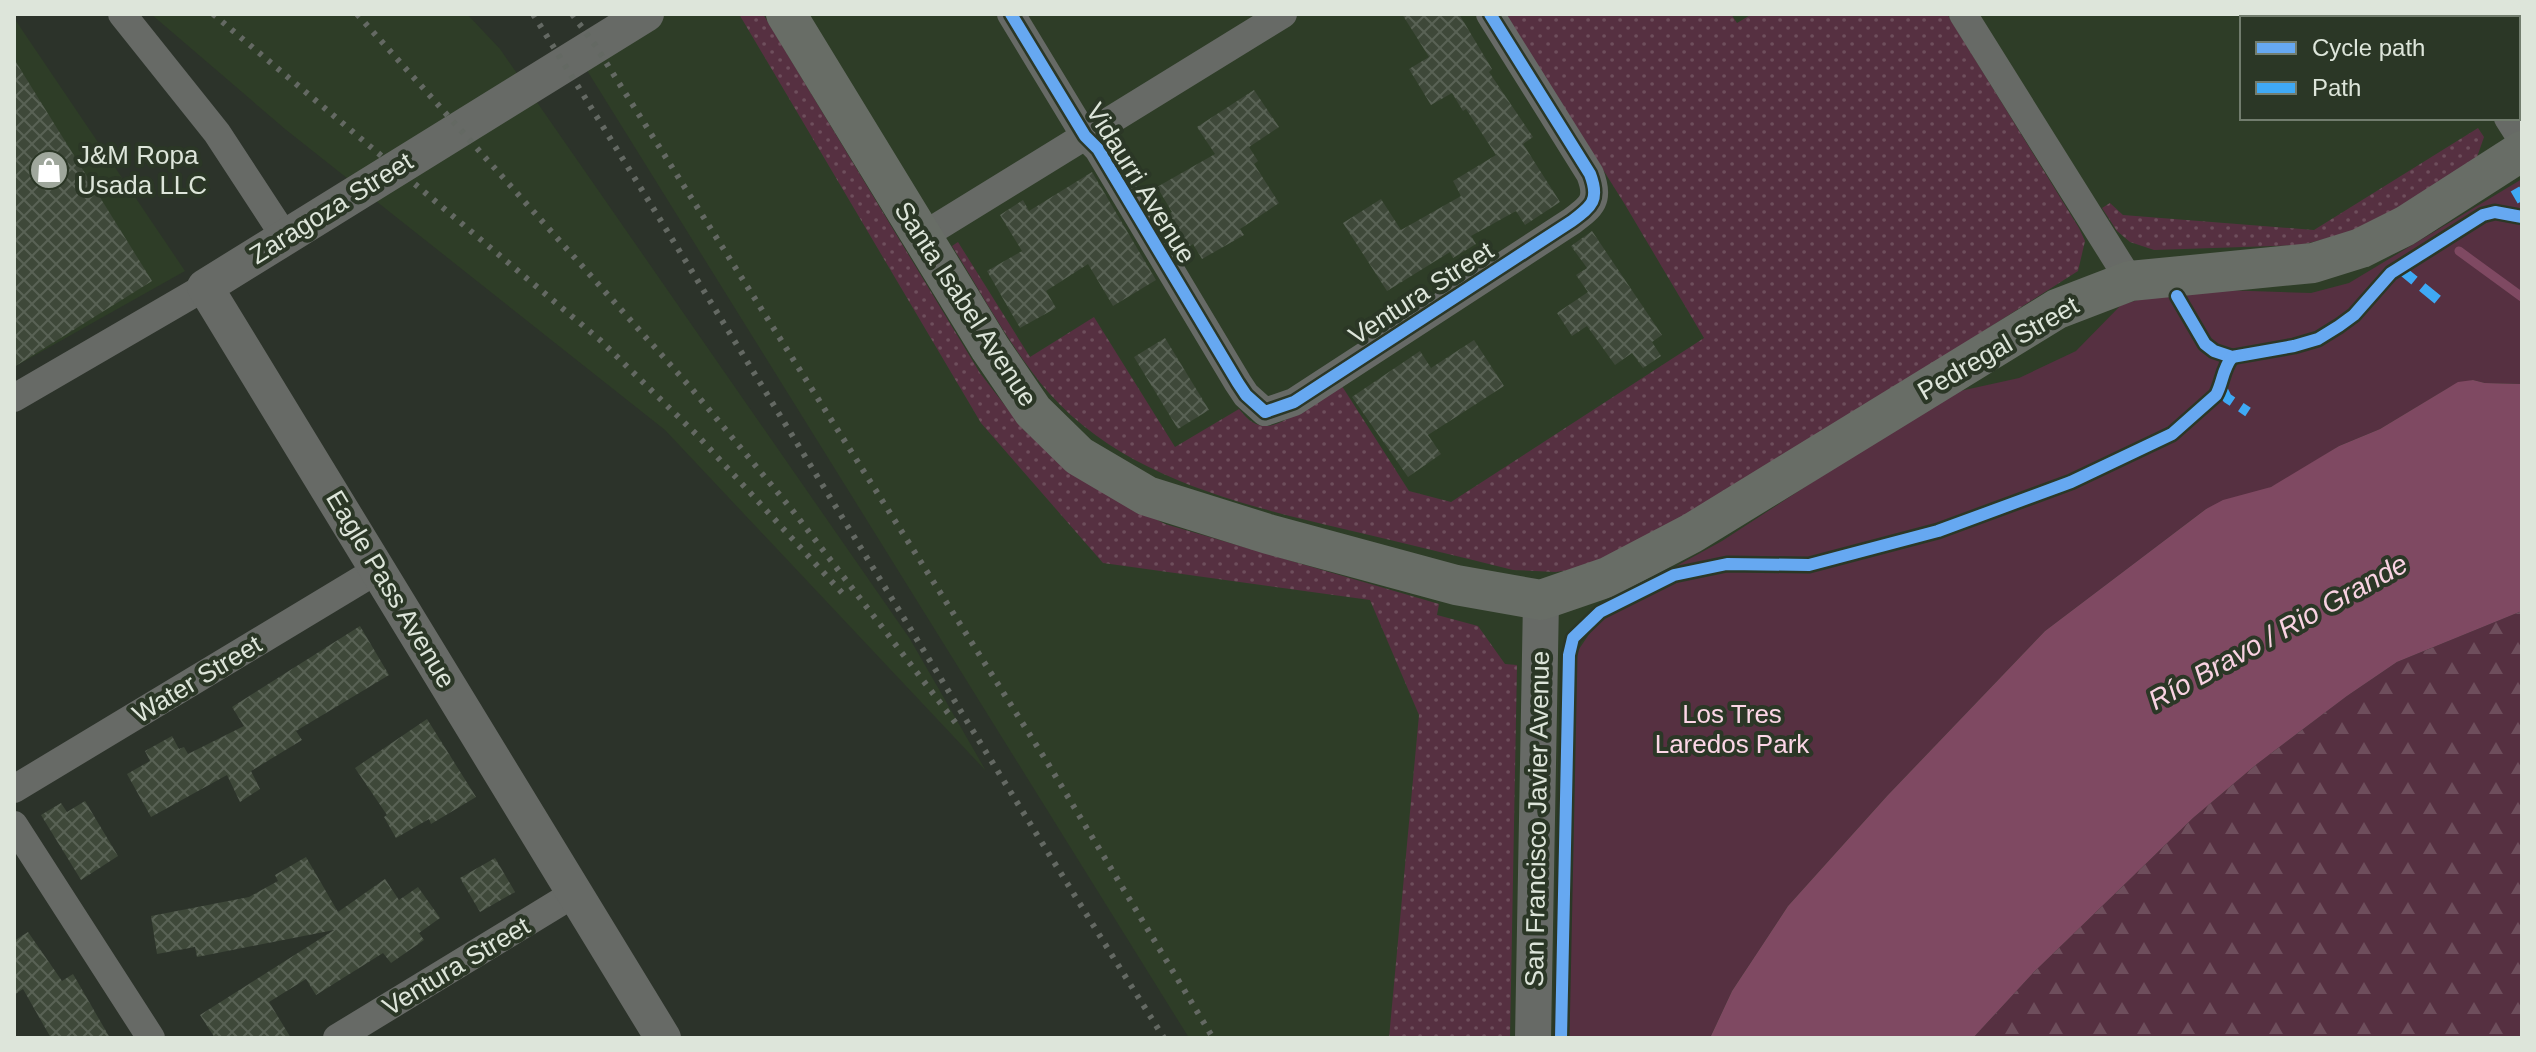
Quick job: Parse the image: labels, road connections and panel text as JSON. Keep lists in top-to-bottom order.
{
  "streets": {
    "main road": ["Santa Isabel Avenue", "Pedregal Street"],
    "street": [
      "Vidaurri Avenue",
      "Zaragoza Street",
      "Ventura Street",
      "Eagle Pass Avenue",
      "Water Street",
      "San Francisco Javier Avenue"
    ]
  },
  "crossings": [
    ["Vidaurri Avenue", "Ventura Street"],
    ["Zaragoza Street", "Eagle Pass Avenue"],
    ["Ventura Street", "Eagle Pass Avenue"],
    ["Santa Isabel Avenue", "Pedregal Street"],
    ["Santa Isabel Avenue", "San Francisco Javier Avenue"],
    ["Pedregal Street", "San Francisco Javier Avenue"],
    ["Eagle Pass Avenue", "Water Street"]
  ],
  "water": ["Río Bravo / Rio Grande"],
  "parks": ["Los Tres Laredos Park"],
  "places": {
    "shop": ["J&M Ropa Usada LLC"]
  },
  "legend": ["Cycle path", "Path"]
}
